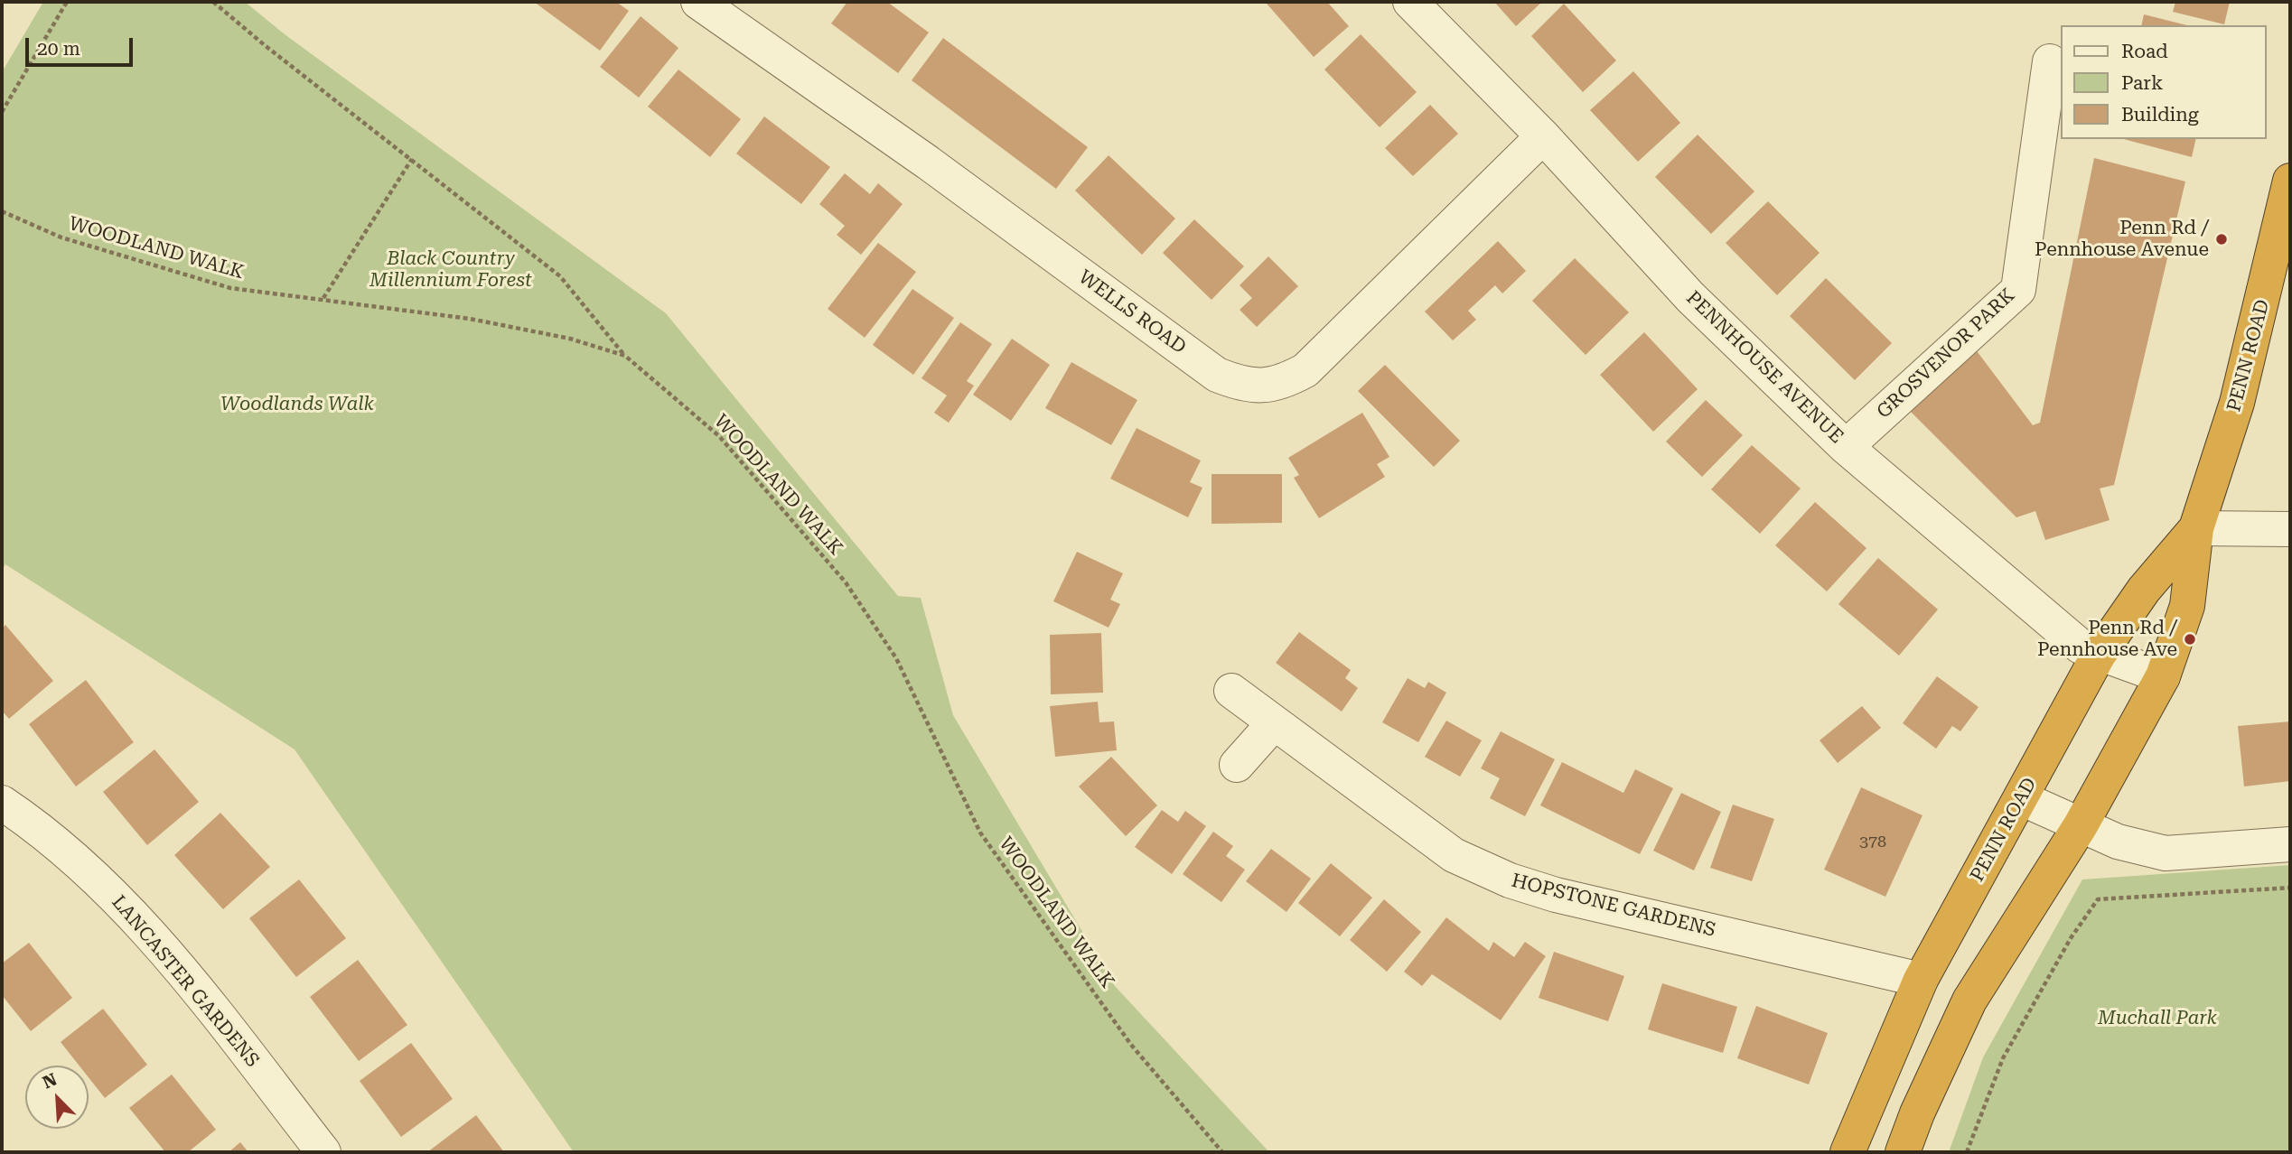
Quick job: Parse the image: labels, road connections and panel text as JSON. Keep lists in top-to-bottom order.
{
  "streets": {
    "highway": ["PENN ROAD"],
    "street": [
      "WELLS ROAD",
      "GROSVENOR PARK",
      "PENNHOUSE AVENUE",
      "HOPSTONE GARDENS",
      "LANCASTER GARDENS"
    ],
    "path": ["WOODLAND WALK"]
  },
  "crossings": [
    ["WELLS ROAD", "PENNHOUSE AVENUE"],
    ["GROSVENOR PARK", "PENNHOUSE AVENUE"],
    ["PENN ROAD", "PENNHOUSE AVENUE"],
    ["PENN ROAD", "HOPSTONE GARDENS"]
  ],
  "parks": ["Black Country Millennium Forest", "Woodlands Walk", "Muchall Park"],
  "places": ["Penn Rd / Pennhouse Avenue", "Penn Rd / Pennhouse Ave"],
  "house_numbers": ["378"],
  "legend": ["Road", "Park", "Building"],
  "scale_bar": "20 m",
  "north": "top left"
}
